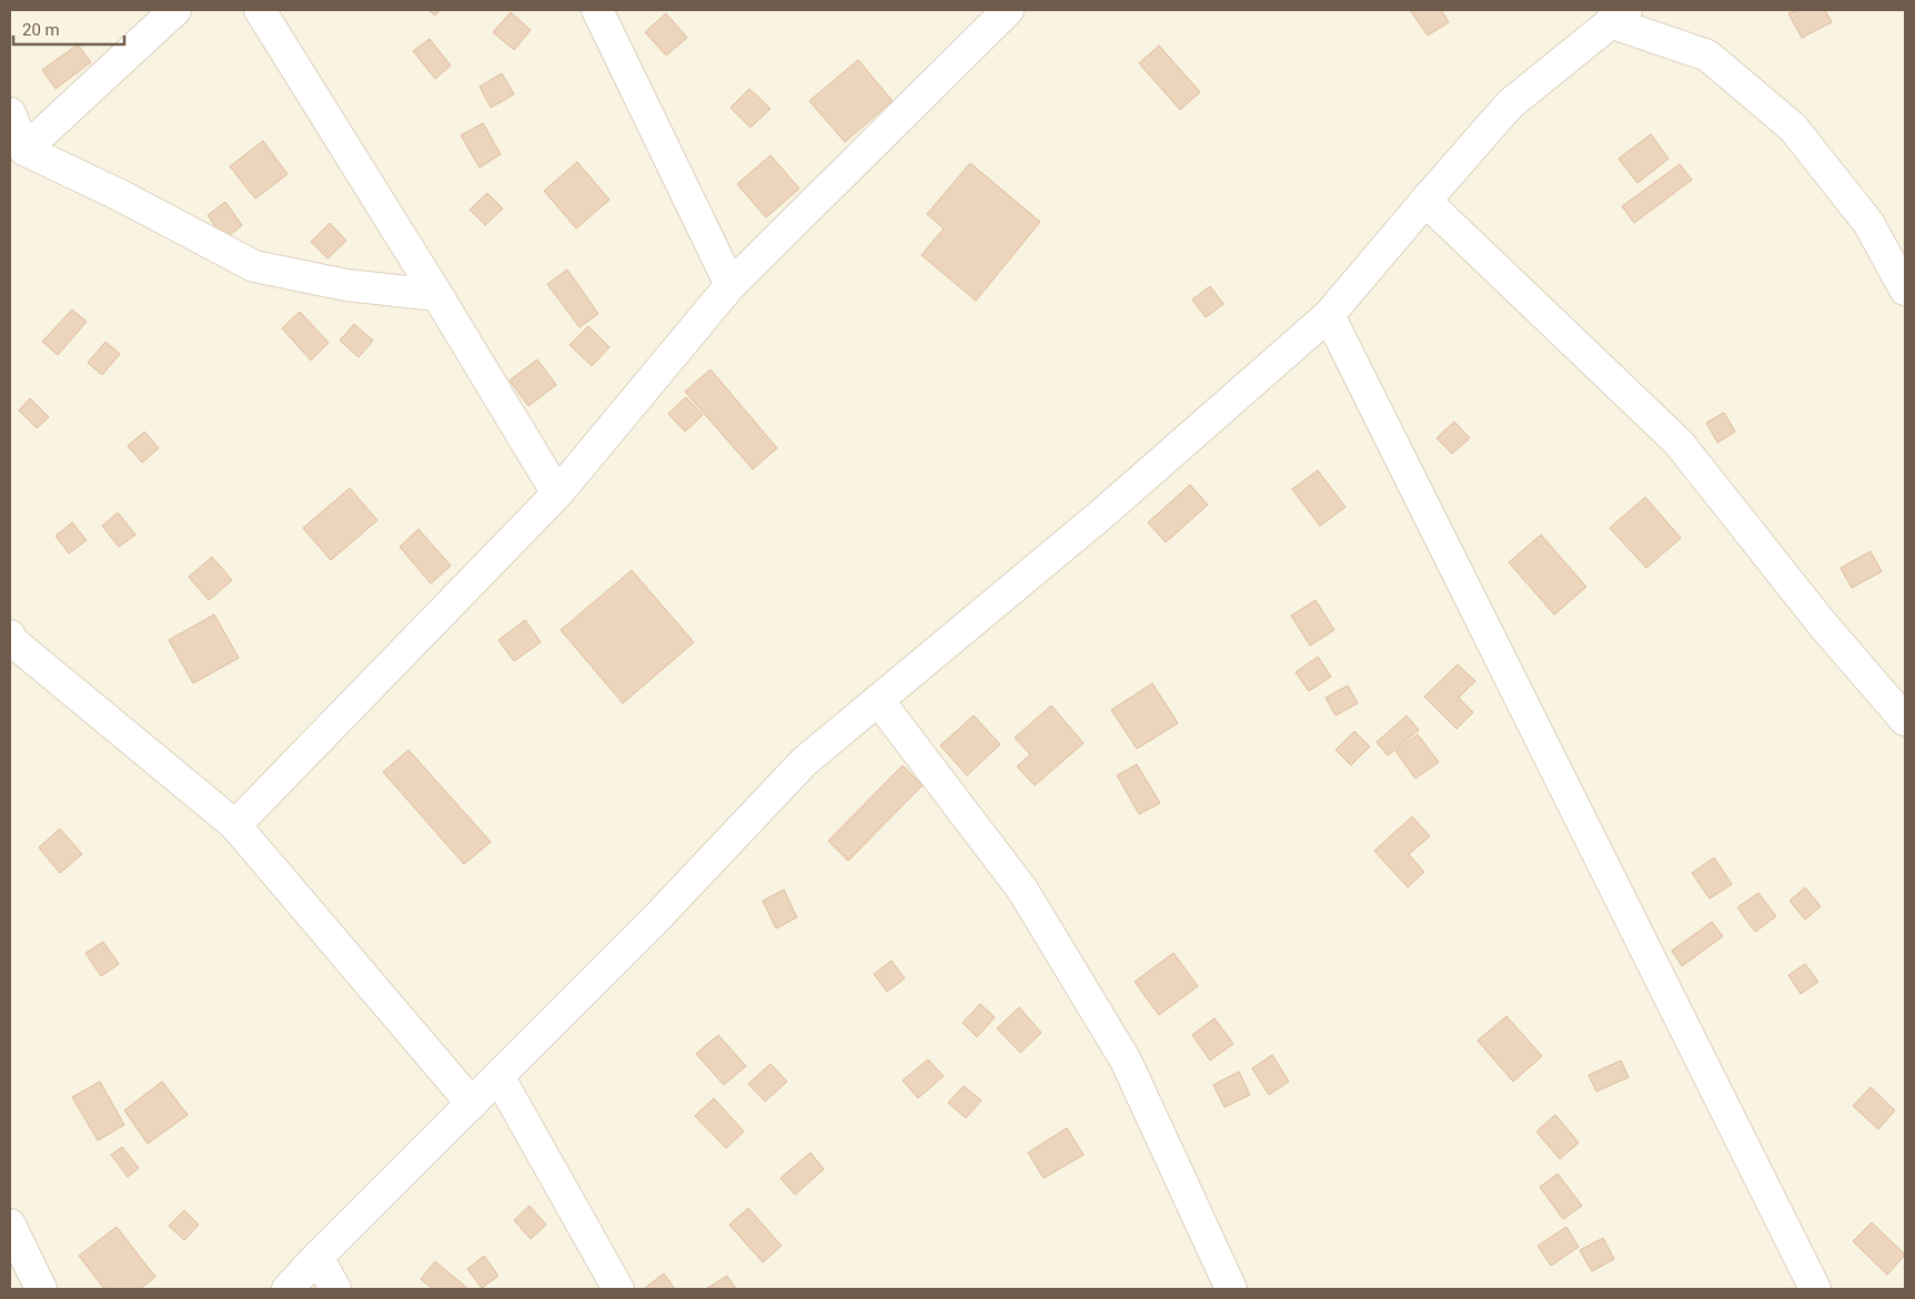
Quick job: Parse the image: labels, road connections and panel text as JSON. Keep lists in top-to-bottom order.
{
  "scale_bar": "20 m"
}
